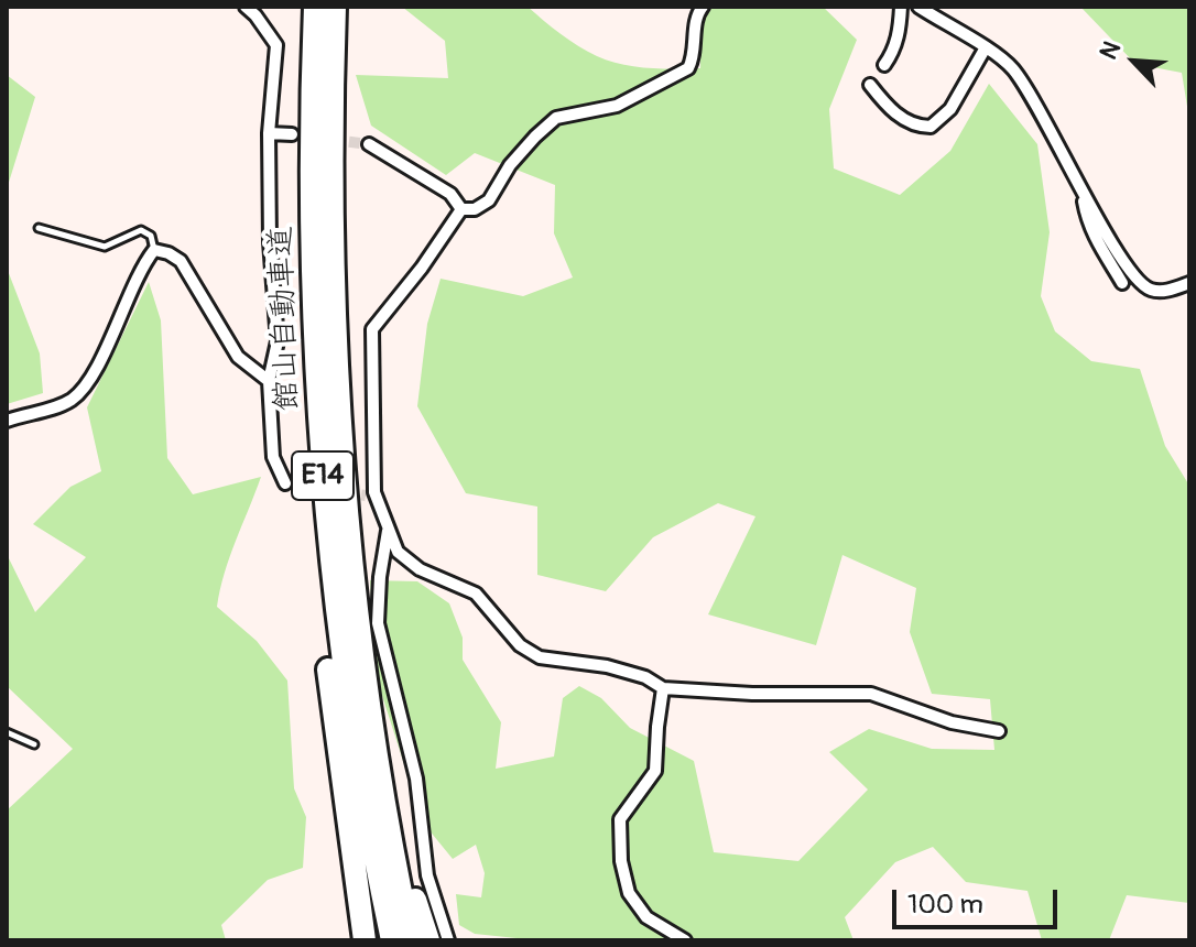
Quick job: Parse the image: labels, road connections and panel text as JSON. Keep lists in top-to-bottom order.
{
  "streets": {
    "highway": ["館山自動車道", "E14"]
  },
  "scale_bar": "100 m",
  "north": "top left"
}
